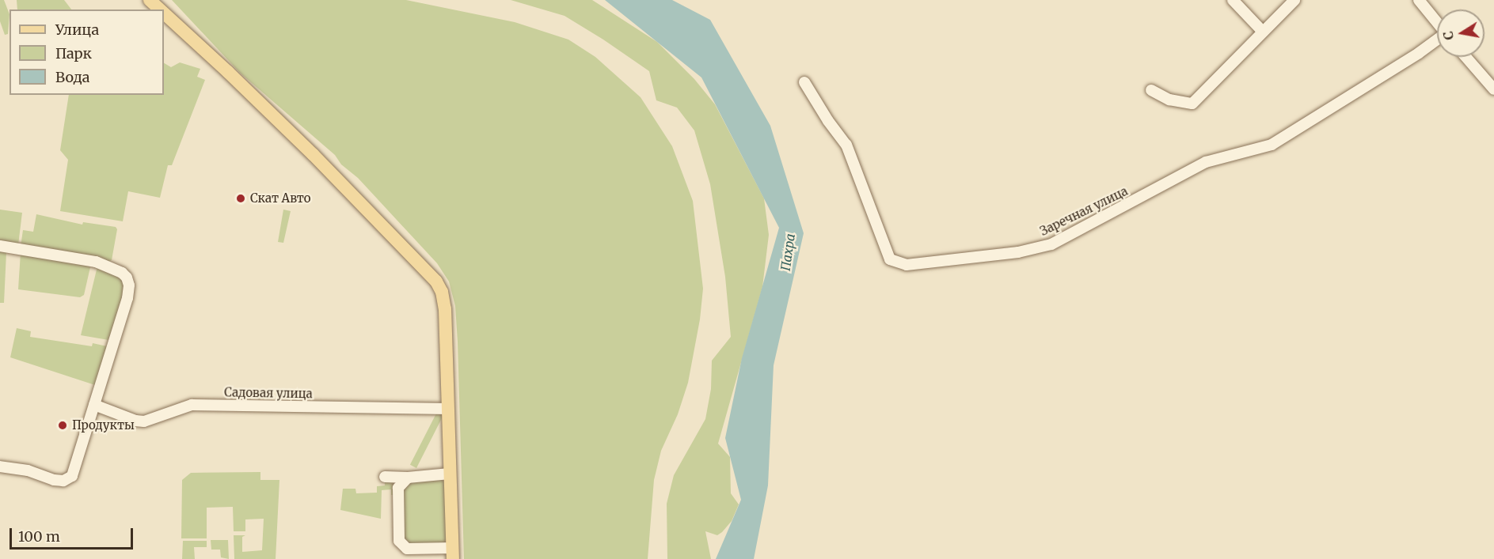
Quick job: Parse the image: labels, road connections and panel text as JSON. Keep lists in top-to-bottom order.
{
  "streets": {
    "street": ["Заречная улица", "Садовая улица"]
  },
  "water": ["Пахра"],
  "places": ["Скат Авто", "Продукты"],
  "legend": ["Улица", "Парк", "Вода"],
  "scale_bar": "100 m",
  "north": "left"
}
